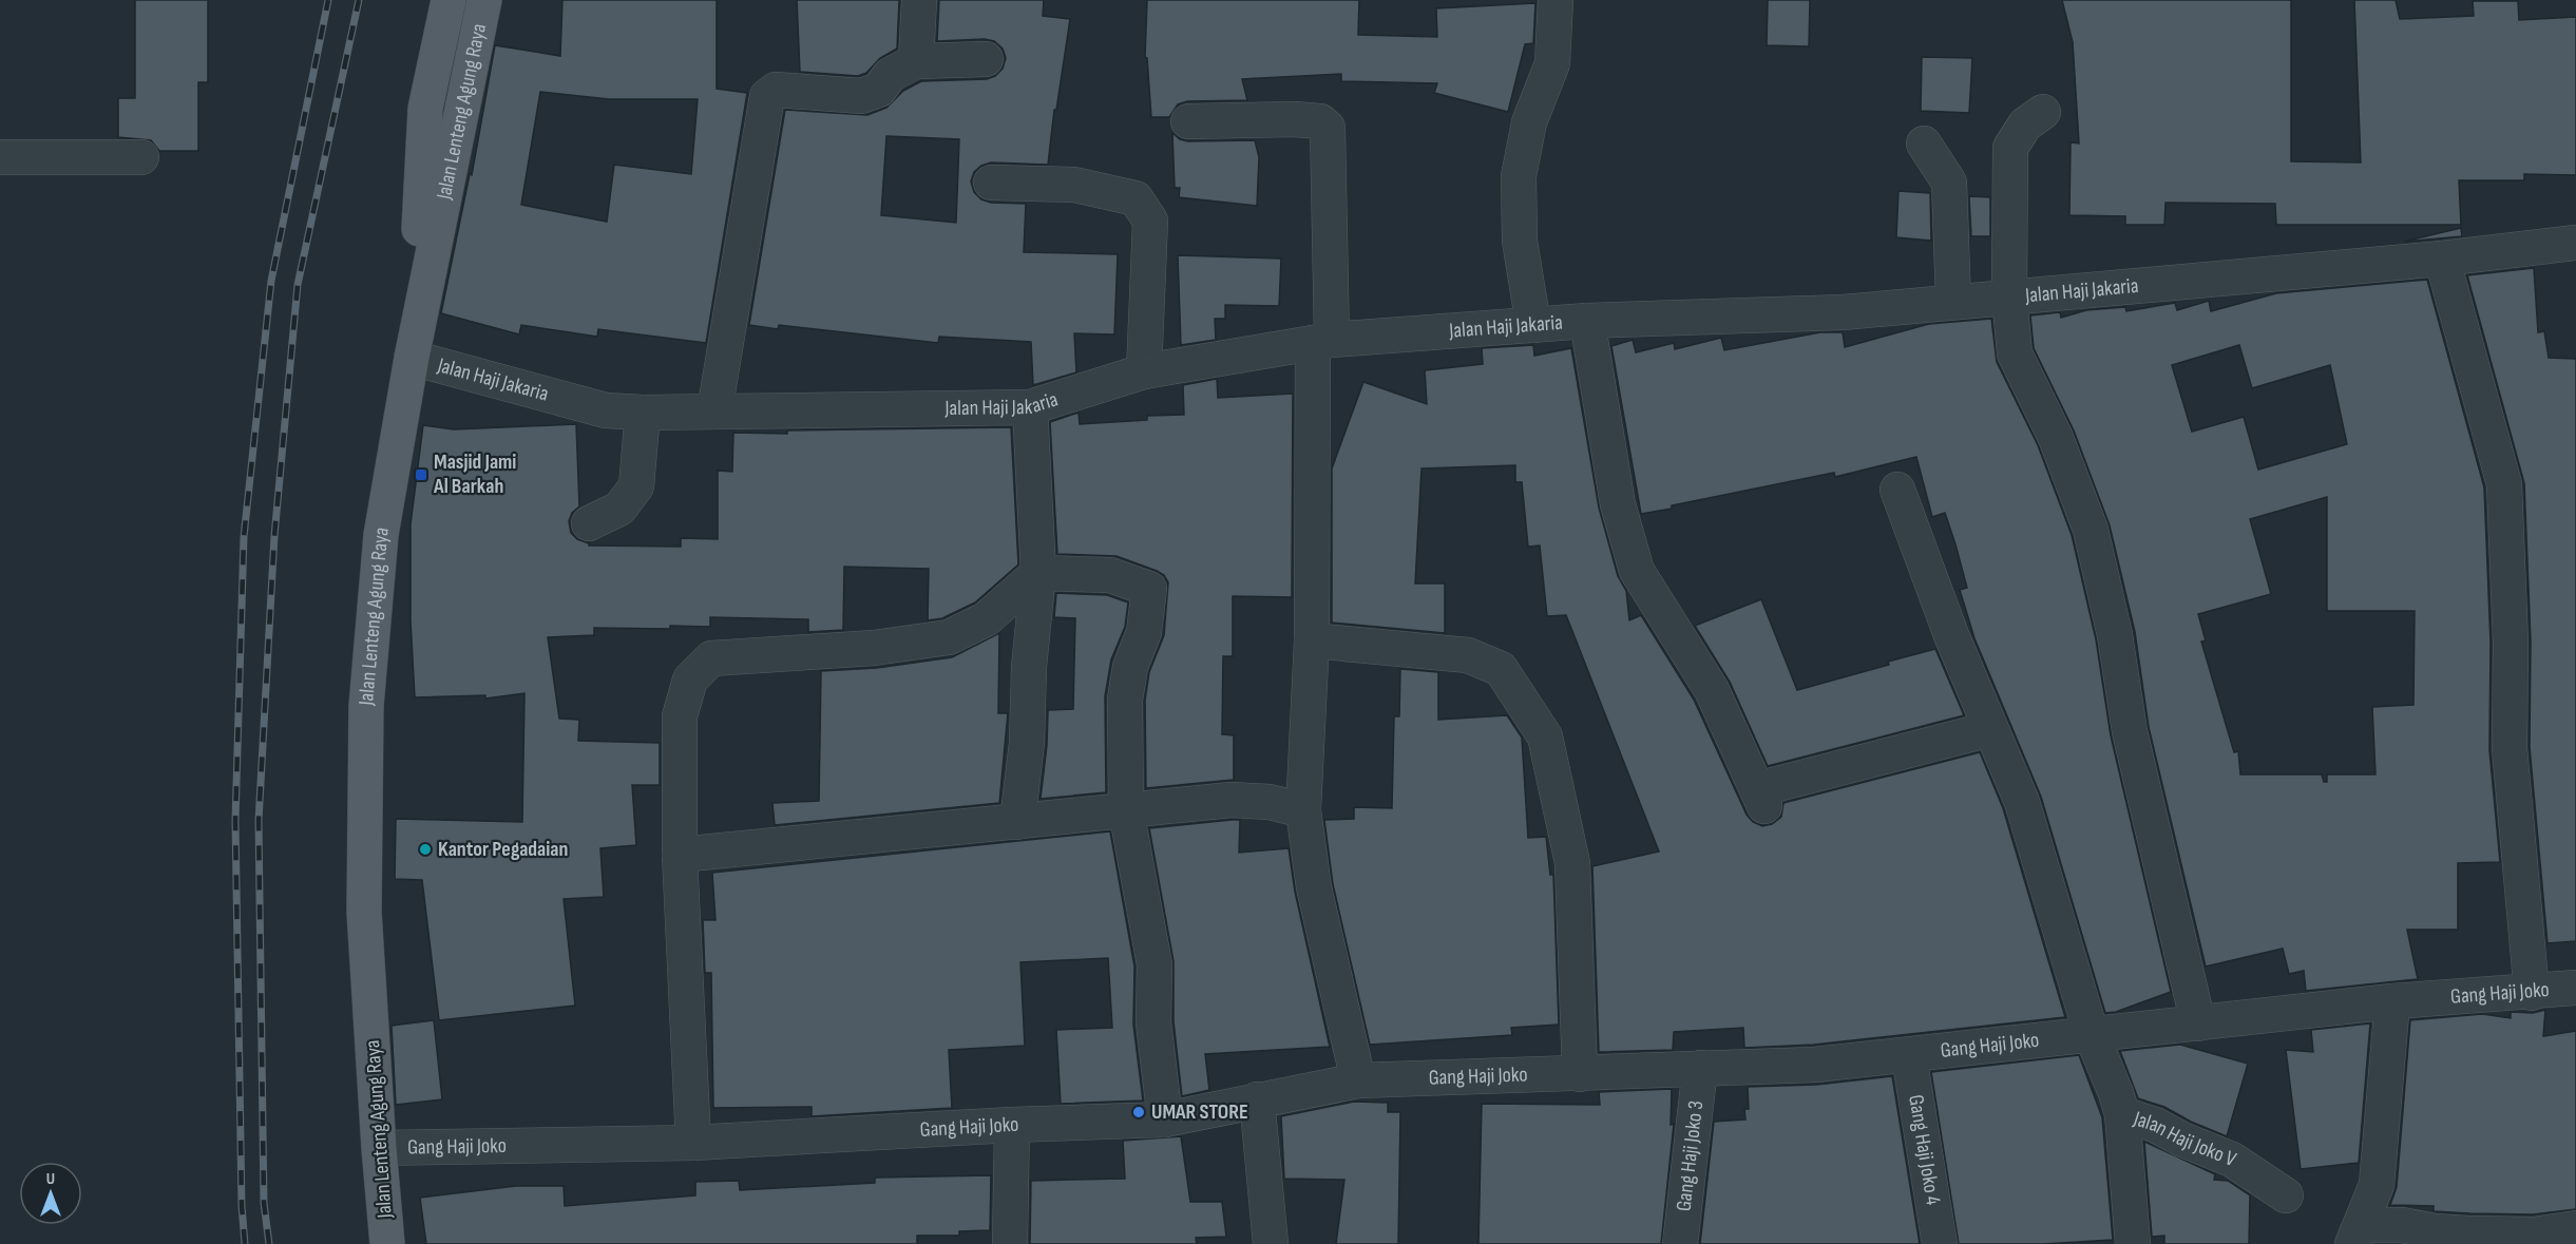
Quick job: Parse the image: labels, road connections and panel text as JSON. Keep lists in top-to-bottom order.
{
  "streets": {
    "main road": ["Jalan Lenteng Agung Raya"],
    "street": [
      "Jalan Haji Jakaria",
      "Gang Haji Joko",
      "Jalan Haji Joko V",
      "Gang Haji Joko 4",
      "Gang Haji Joko 3"
    ]
  },
  "crossings": [
    ["Jalan Lenteng Agung Raya", "Jalan Haji Jakaria"],
    ["Jalan Lenteng Agung Raya", "Gang Haji Joko"],
    ["Jalan Haji Jakaria", "Jalan Haji Joko V"],
    ["Gang Haji Joko", "Jalan Haji Joko V"],
    ["Gang Haji Joko", "Gang Haji Joko 4"],
    ["Gang Haji Joko", "Gang Haji Joko 3"]
  ],
  "places": {
    "transit": ["Masjid Jami Al Barkah"],
    "other": ["Kantor Pegadaian", "UMAR STORE"]
  },
  "north": "top"
}
